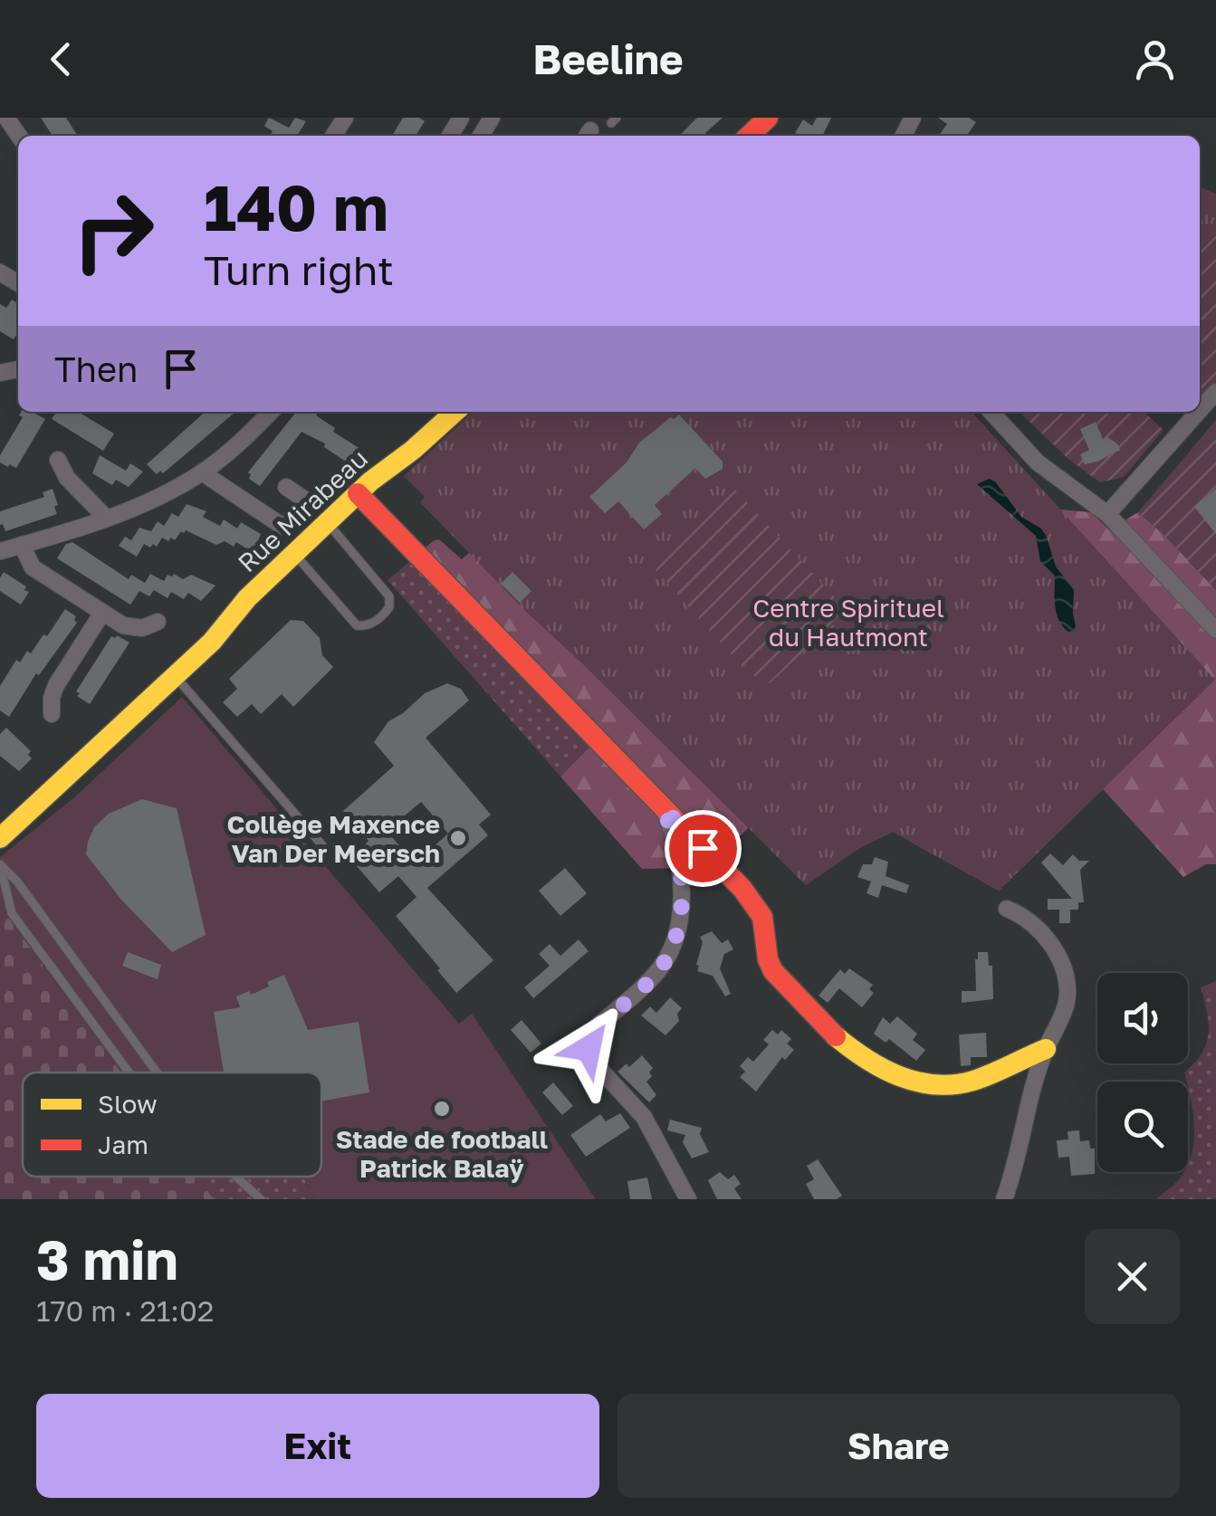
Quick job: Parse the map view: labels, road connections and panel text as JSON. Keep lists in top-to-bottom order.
{
  "streets": {
    "street": ["Rue Mirabeau"]
  },
  "parks": ["Centre Spirituel du Hautmont"],
  "places": ["Collège Maxence Van Der Meersch", "Stade de football Patrick Balaÿ"],
  "legend": ["Slow", "Jam"],
  "page": {
    "header": "Beeline",
    "turn": ["140 m", "Turn right"],
    "then": "Then",
    "heading": ["3 min", "170 m · 21:02"],
    "buttons": ["Exit", "Share"]
  }
}
